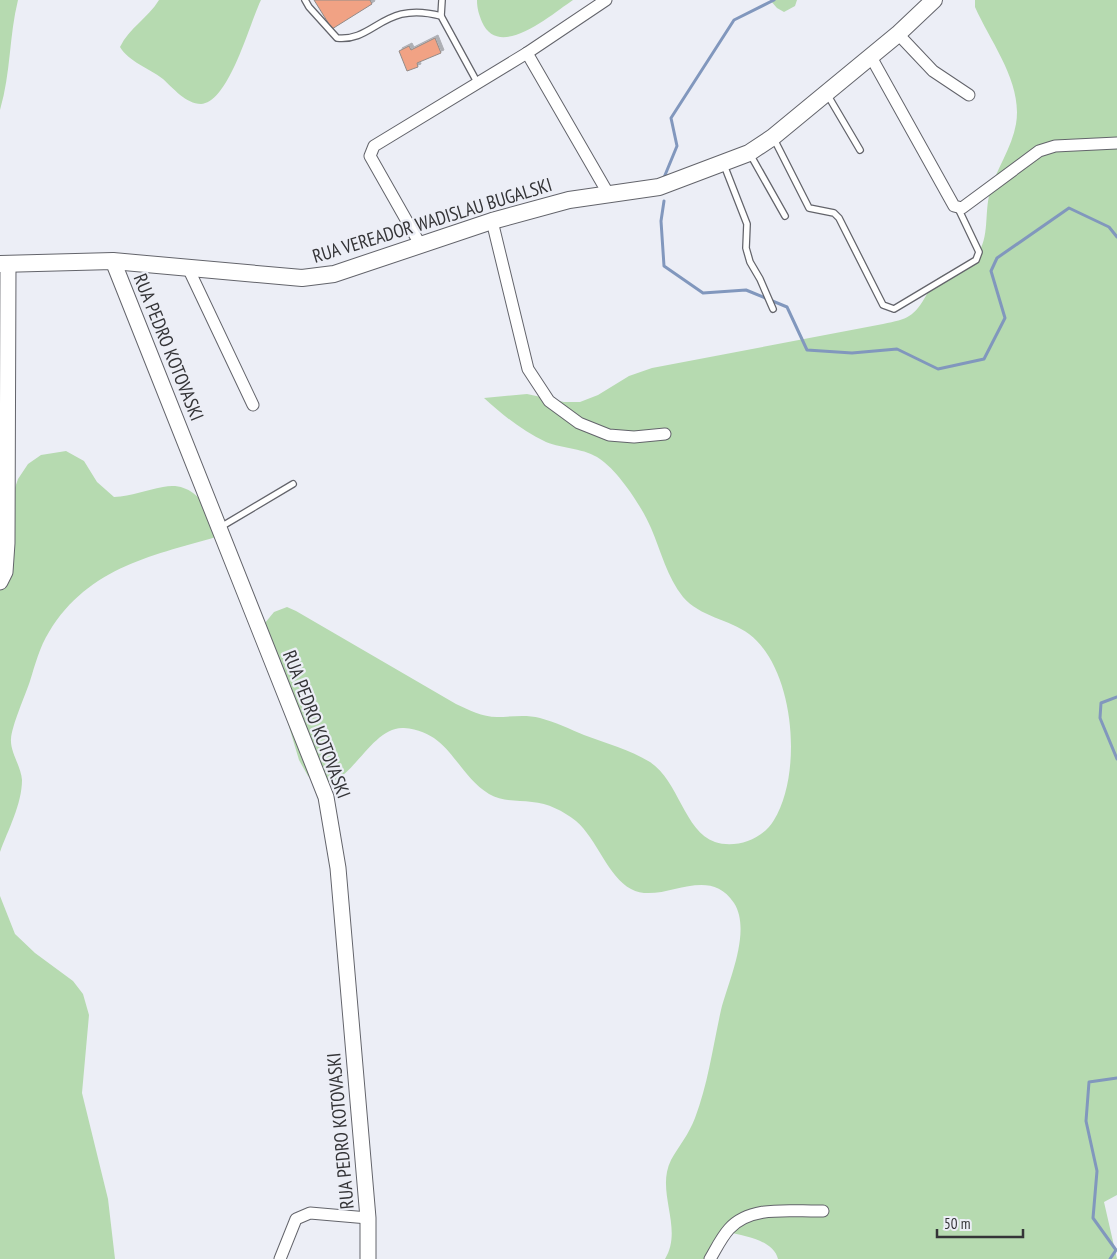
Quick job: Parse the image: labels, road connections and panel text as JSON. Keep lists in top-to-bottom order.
{
  "streets": {
    "main road": ["RUA VEREADOR WADISLAU BUGALSKI"],
    "street": ["RUA PEDRO KOTOVASKI"]
  },
  "crossings": [
    ["RUA VEREADOR WADISLAU BUGALSKI", "RUA PEDRO KOTOVASKI"]
  ],
  "scale_bar": "50 m"
}
